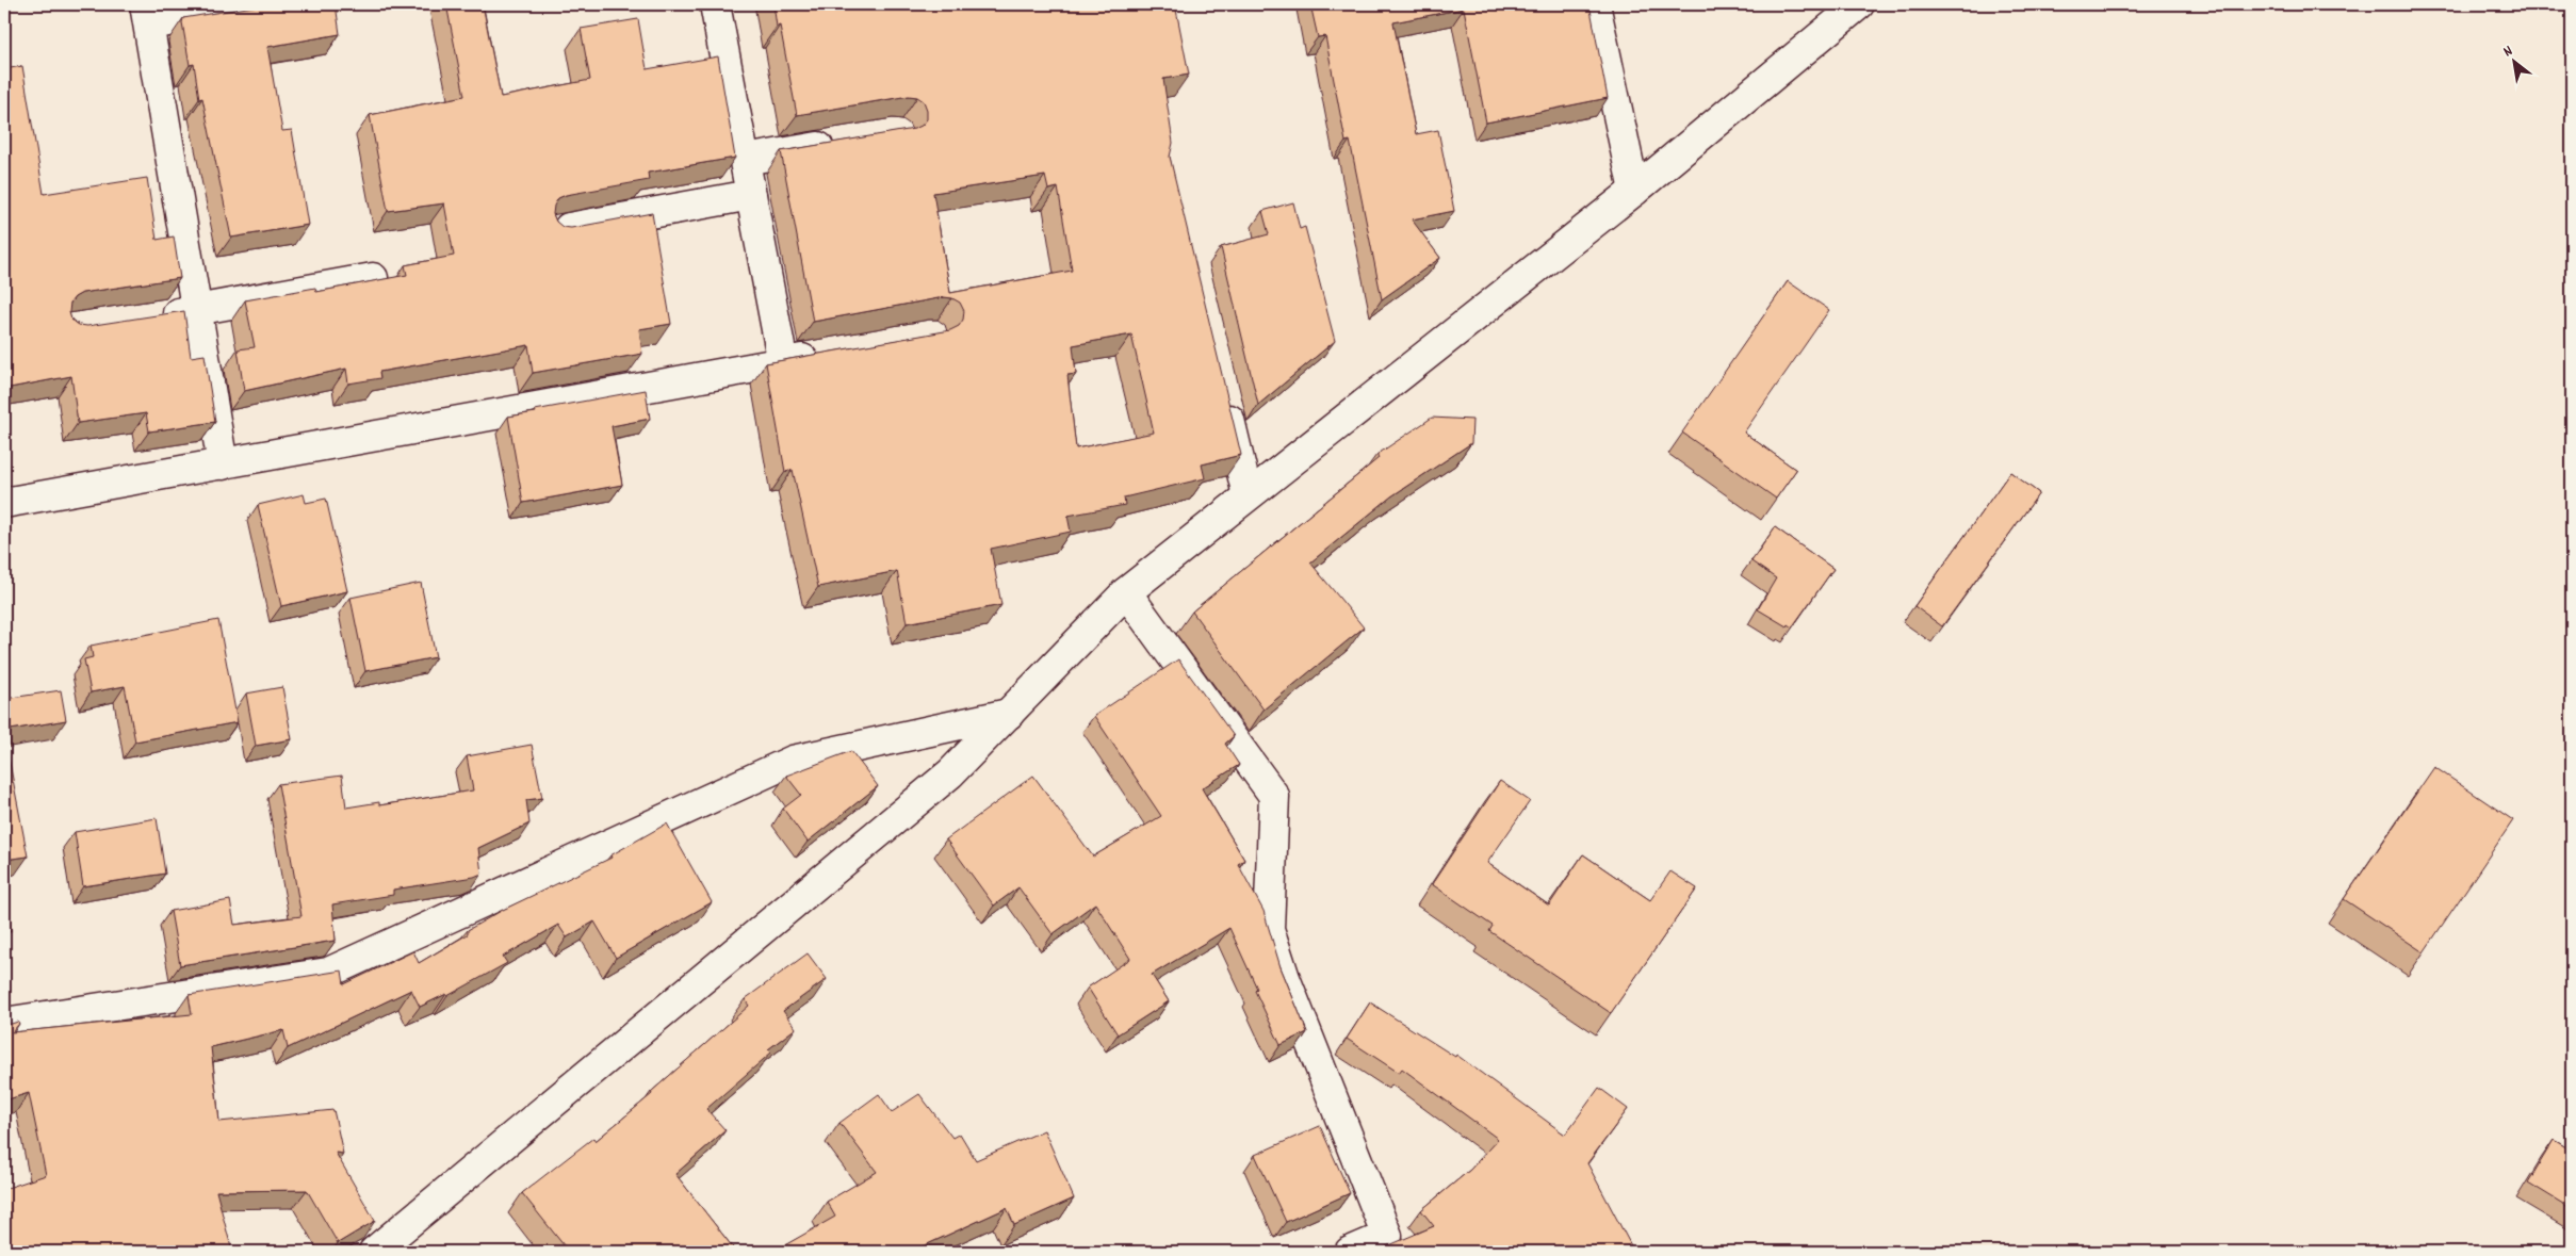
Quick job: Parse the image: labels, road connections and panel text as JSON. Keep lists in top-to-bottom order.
{
  "north": "top left"
}
